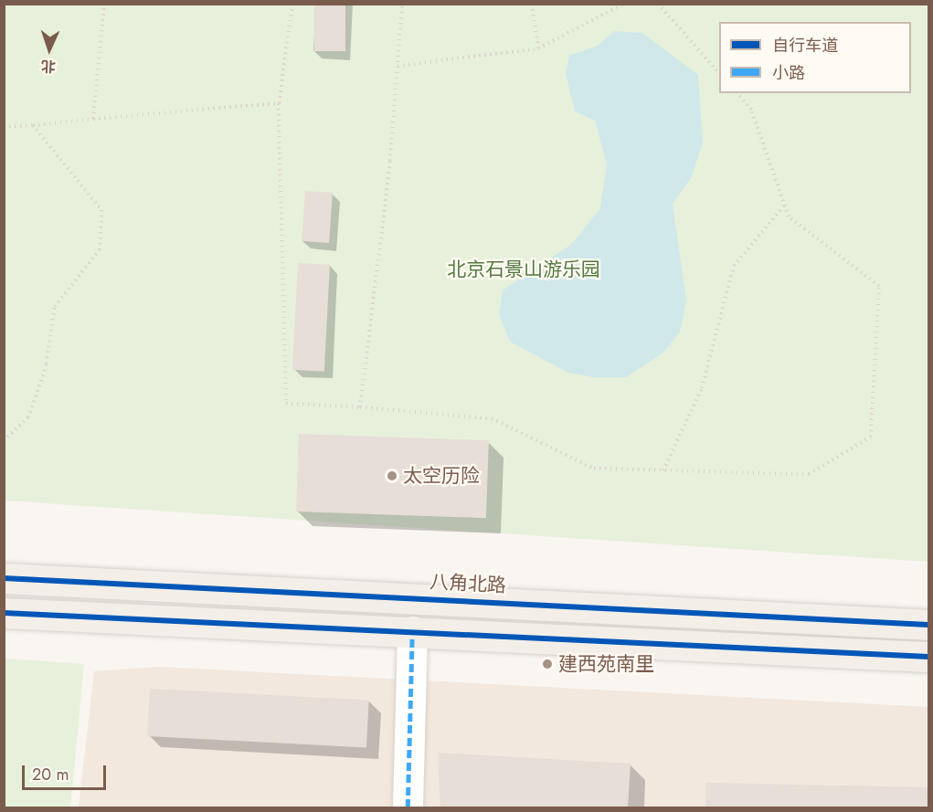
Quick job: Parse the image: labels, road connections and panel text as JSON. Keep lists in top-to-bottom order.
{
  "streets": {
    "main road": ["八角北路"]
  },
  "parks": ["北京石景山游乐园"],
  "places": ["太空历险", "建西苑南里"],
  "legend": ["自行车道", "小路"],
  "scale_bar": "20 m",
  "north": "bottom"
}
